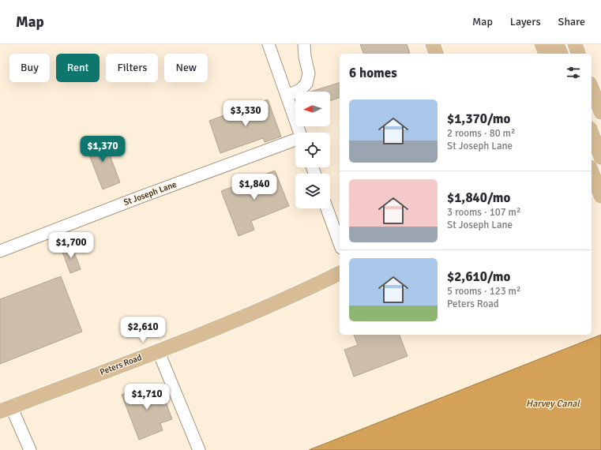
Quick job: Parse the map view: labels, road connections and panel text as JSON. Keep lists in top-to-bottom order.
{
  "streets": {
    "main road": ["Peters Road"],
    "street": ["St Joseph Lane"]
  },
  "water": ["Harvey Canal"],
  "north": "left",
  "page": {
    "header": "Map",
    "nav": ["Map", "Layers", "Share"],
    "chip": [
      "Buy",
      "Rent",
      "Filters",
      "New"
    ],
    "heading": "6 homes",
    "list": [
      {
        "name": "$1,370/mo",
        "note": "2 rooms · 80 m² · St Joseph Lane"
      },
      {
        "name": "$1,840/mo",
        "note": "3 rooms · 107 m² · St Joseph Lane"
      },
      {
        "name": "$2,610/mo",
        "note": "5 rooms · 123 m² · Peters Road"
      }
    ],
    "price": [
      "$3,330",
      "$1,370",
      "$1,840",
      "$1,700",
      "$2,610",
      "$1,710"
    ]
  }
}
